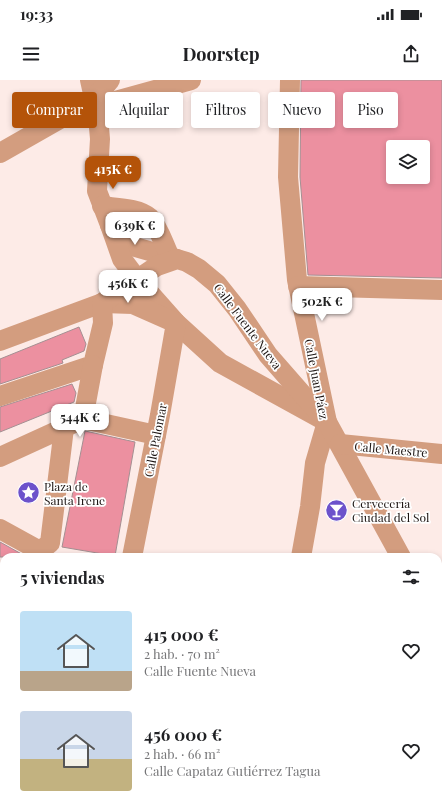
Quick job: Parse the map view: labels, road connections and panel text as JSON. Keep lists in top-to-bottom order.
{
  "streets": {
    "street": [
      "Calle Fuente Nueva",
      "Calle Juan Páez",
      "Calle Palomar",
      "Calle Maestre"
    ]
  },
  "crossings": [
    ["Calle Fuente Nueva", "Calle Juan Páez"]
  ],
  "places": {
    "place": ["Plaza de Santa Irene"],
    "bar": ["Cervecería Ciudad del Sol"]
  },
  "page": {
    "status": "19:33",
    "header": "Doorstep",
    "chip": [
      "Comprar",
      "Alquilar",
      "Filtros",
      "Nuevo",
      "Piso"
    ],
    "price": [
      "415K €",
      "639K €",
      "456K €",
      "502K €",
      "544K €"
    ],
    "heading": "5 viviendas",
    "list": [
      {
        "name": "415 000 €",
        "note": "2 hab. · 70 m² · Calle Fuente Nueva"
      },
      {
        "name": "456 000 €",
        "note": "2 hab. · 66 m² · Calle Capataz Gutiérrez Tagua"
      }
    ]
  }
}
